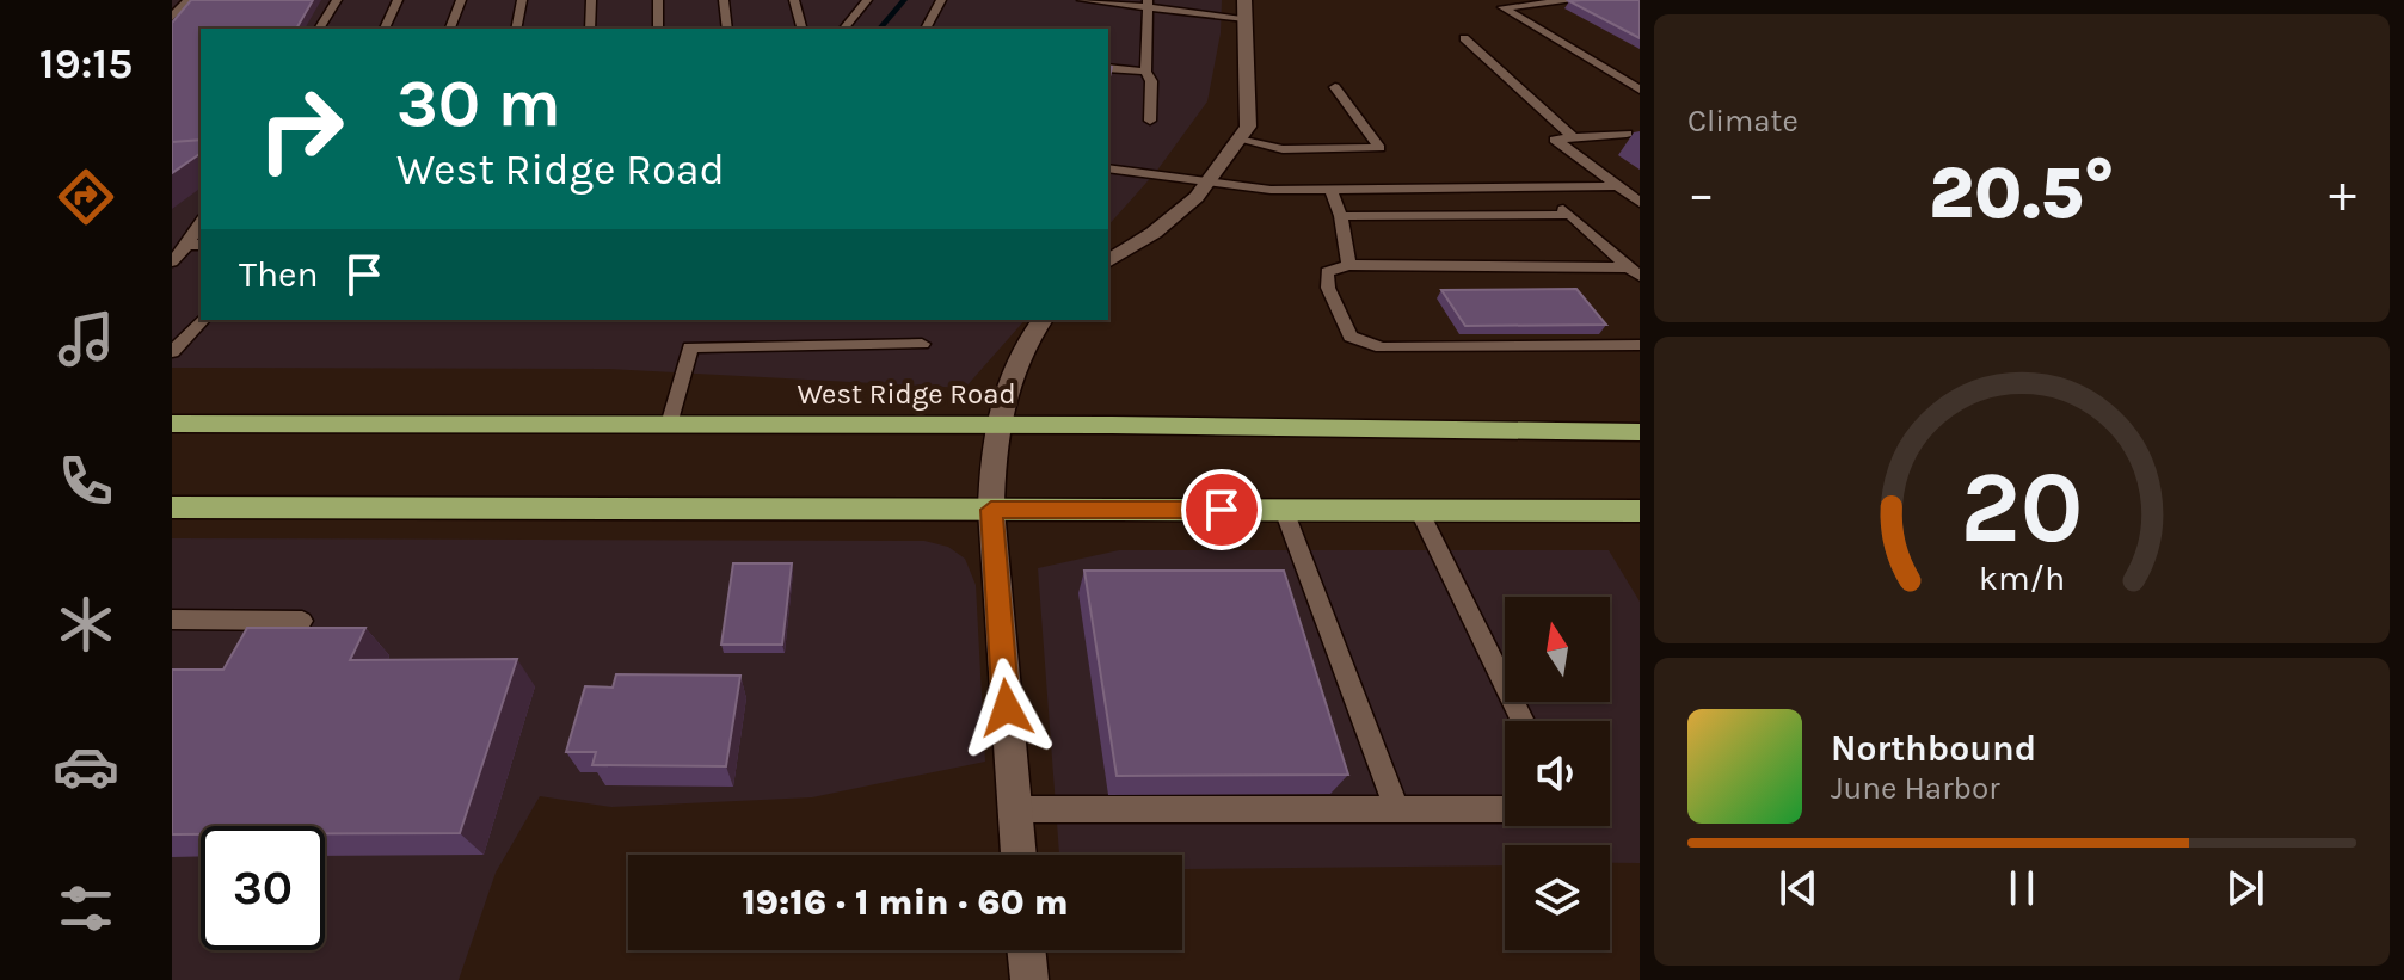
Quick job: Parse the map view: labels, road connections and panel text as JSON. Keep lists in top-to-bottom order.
{
  "streets": {
    "highway": ["West Ridge Road"]
  },
  "north": "top",
  "page": {
    "tabs": "19:15",
    "tile": "Climate",
    "turn": ["30 m", "West Ridge Road"],
    "heat": ["−", "20.5°", "+"],
    "then": "Then",
    "song": ["Northbound", "June Harbor"],
    "limit": "30",
    "trip": "19:16 · 1 min · 60 m",
    "gauge": ["20", "km/h"]
  }
}
